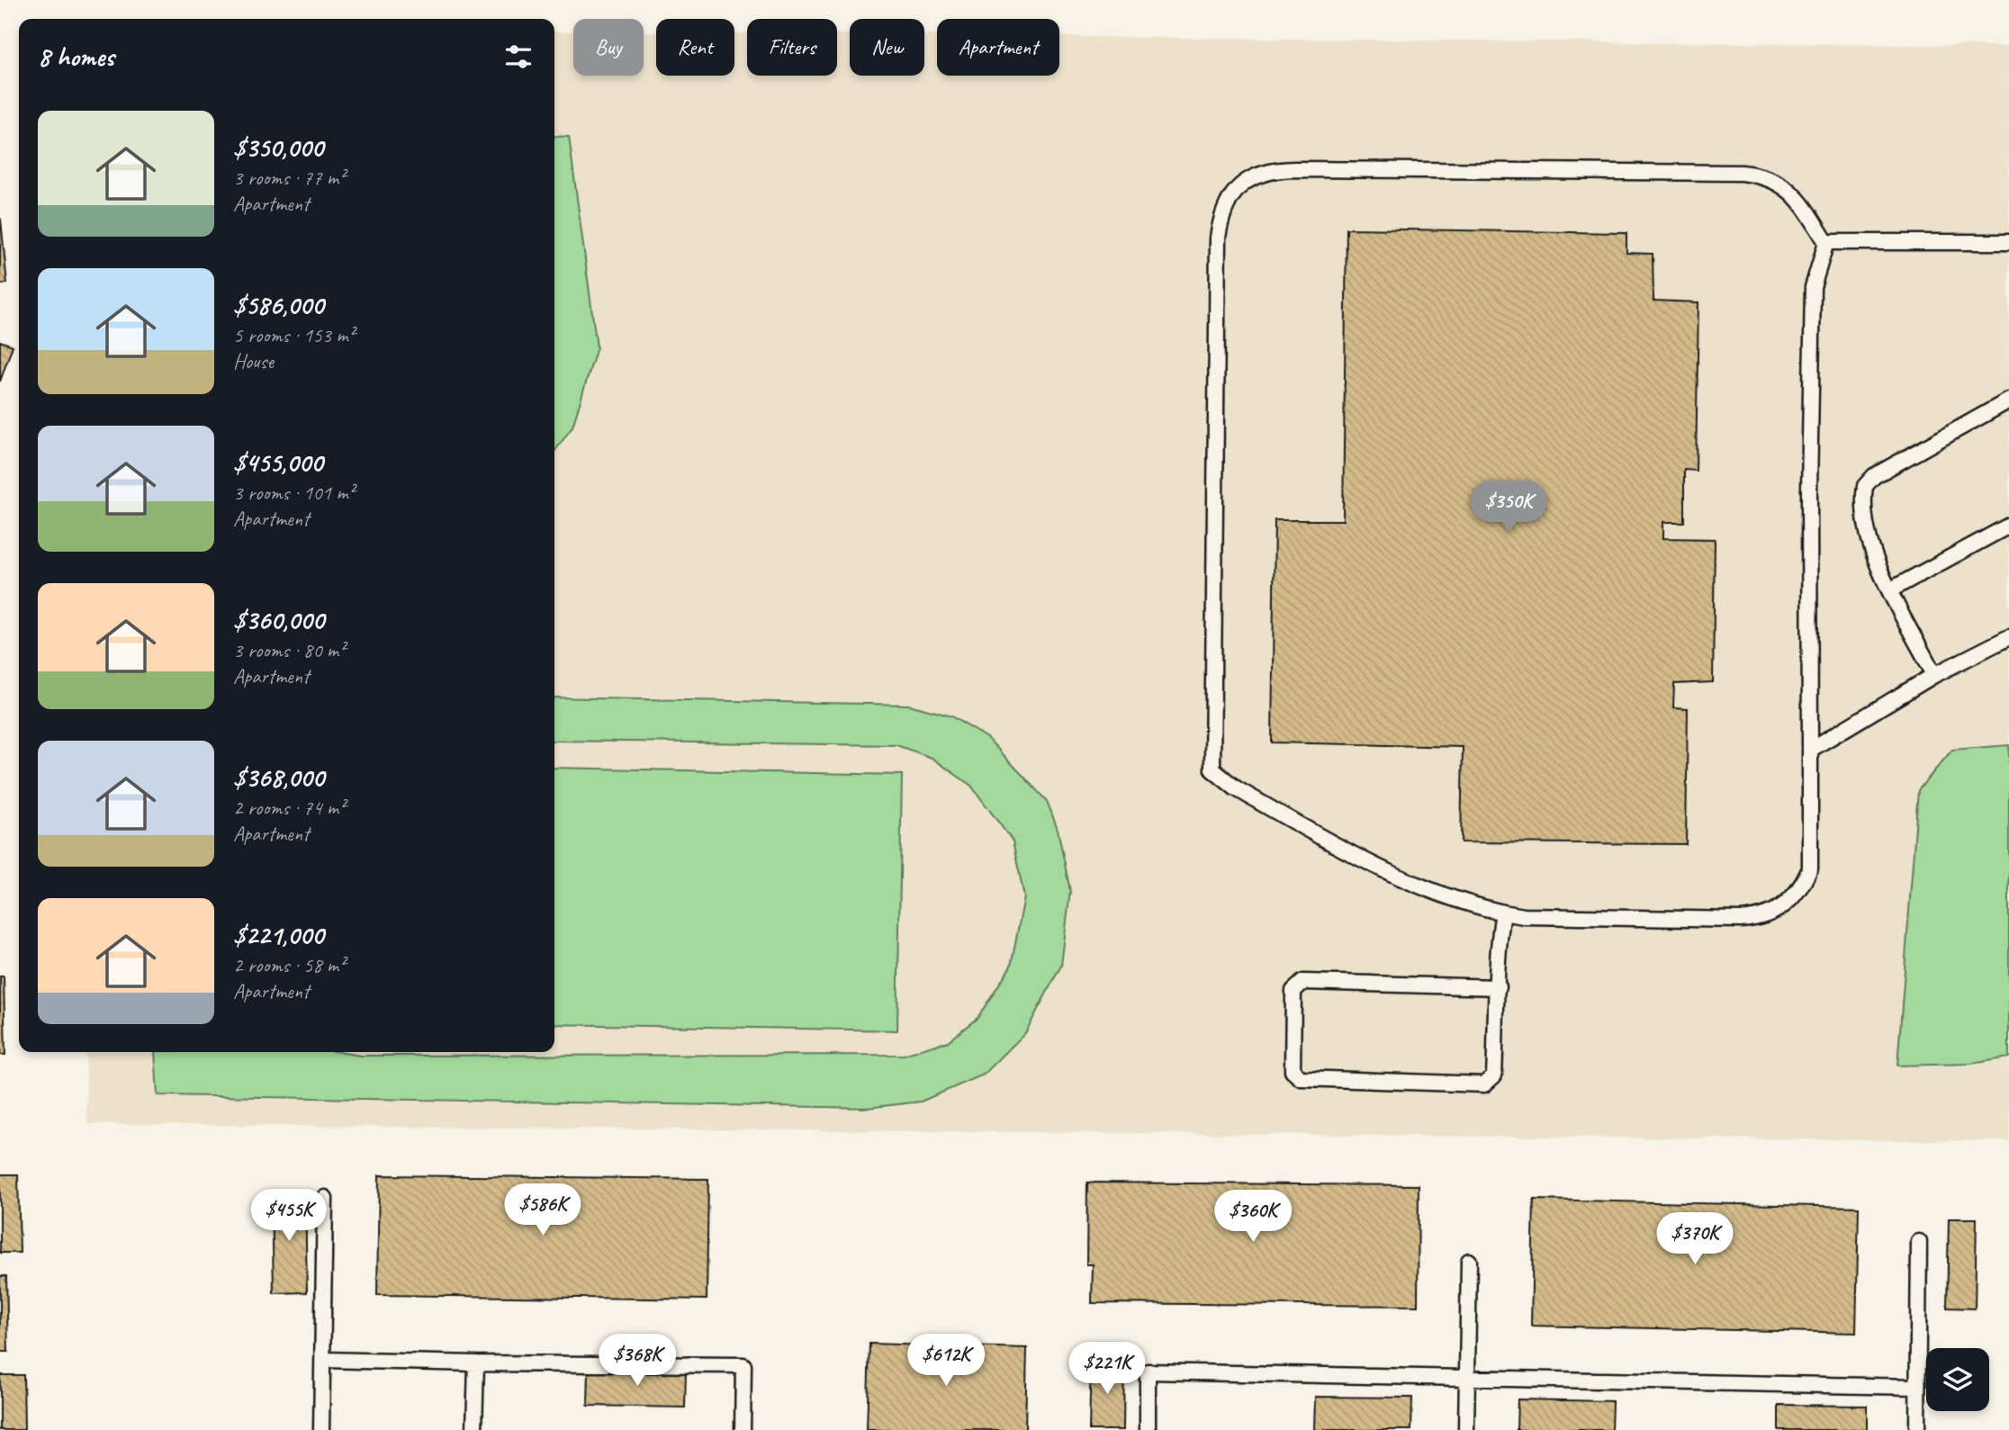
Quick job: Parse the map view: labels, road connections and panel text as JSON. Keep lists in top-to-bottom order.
{
  "page": {
    "chip": [
      "Buy",
      "Rent",
      "Filters",
      "New",
      "Apartment"
    ],
    "heading": "8 homes",
    "list": [
      {
        "name": "$350,000",
        "note": "3 rooms · 77 m² · Apartment"
      },
      {
        "name": "$586,000",
        "note": "5 rooms · 153 m² · House"
      },
      {
        "name": "$455,000",
        "note": "3 rooms · 101 m² · Apartment"
      },
      {
        "name": "$360,000",
        "note": "3 rooms · 80 m² · Apartment"
      },
      {
        "name": "$368,000",
        "note": "2 rooms · 74 m² · Apartment"
      },
      {
        "name": "$221,000",
        "note": "2 rooms · 58 m² · Apartment"
      }
    ],
    "price": [
      "$350K",
      "$586K",
      "$455K",
      "$360K",
      "$370K",
      "$368K",
      "$612K",
      "$221K"
    ]
  }
}
